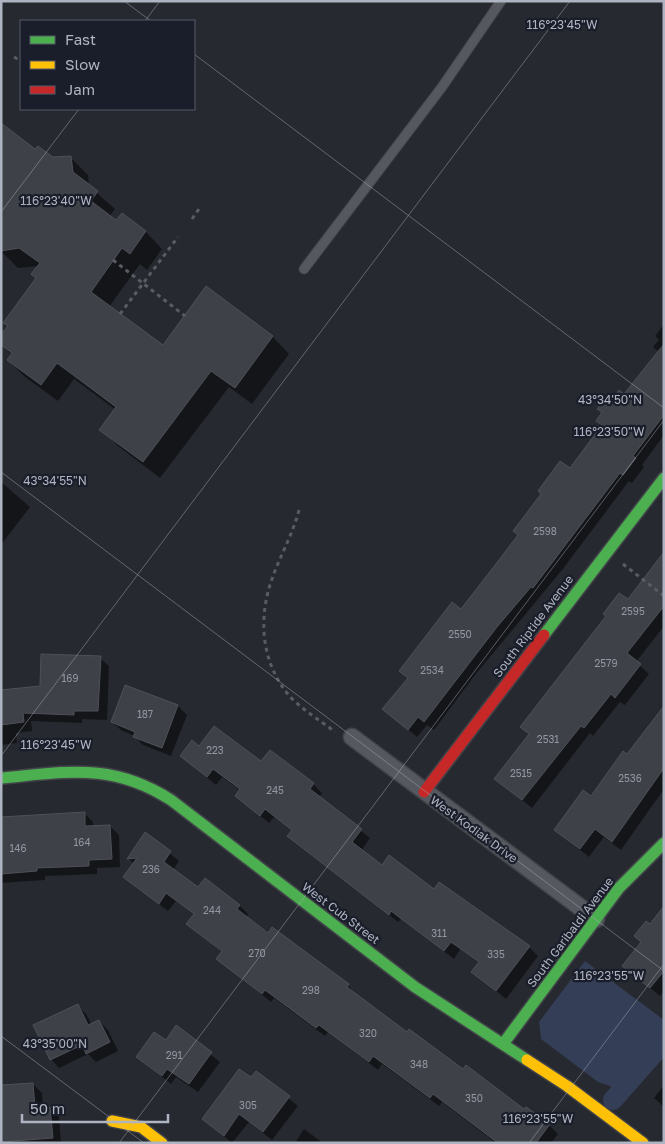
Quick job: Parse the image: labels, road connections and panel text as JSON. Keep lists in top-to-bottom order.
{
  "streets": {
    "street": [
      "South Riptide Avenue",
      "West Kodiak Drive",
      "West Cub Street",
      "South Garibaldi Avenue"
    ]
  },
  "crossings": [
    ["South Riptide Avenue", "West Kodiak Drive"],
    ["West Kodiak Drive", "South Garibaldi Avenue"],
    ["West Cub Street", "South Garibaldi Avenue"]
  ],
  "house_numbers": [
    "2598",
    "2595",
    "2550",
    "2579",
    "2534",
    "169",
    "187",
    "2531",
    "223",
    "2515",
    "2536",
    "245",
    "164",
    "146",
    "236",
    "244",
    "311",
    "270",
    "335",
    "298",
    "320",
    "291",
    "348",
    "350",
    "305"
  ],
  "legend": ["Fast", "Slow", "Jam"],
  "scale_bar": "50 m",
  "coordinates": [
    "116°23'45\"W",
    "116°23'40\"W",
    "43°34'50\"N",
    "116°23'50\"W",
    "43°34'55\"N",
    "116°23'55\"W",
    "43°35'00\"N"
  ]
}
